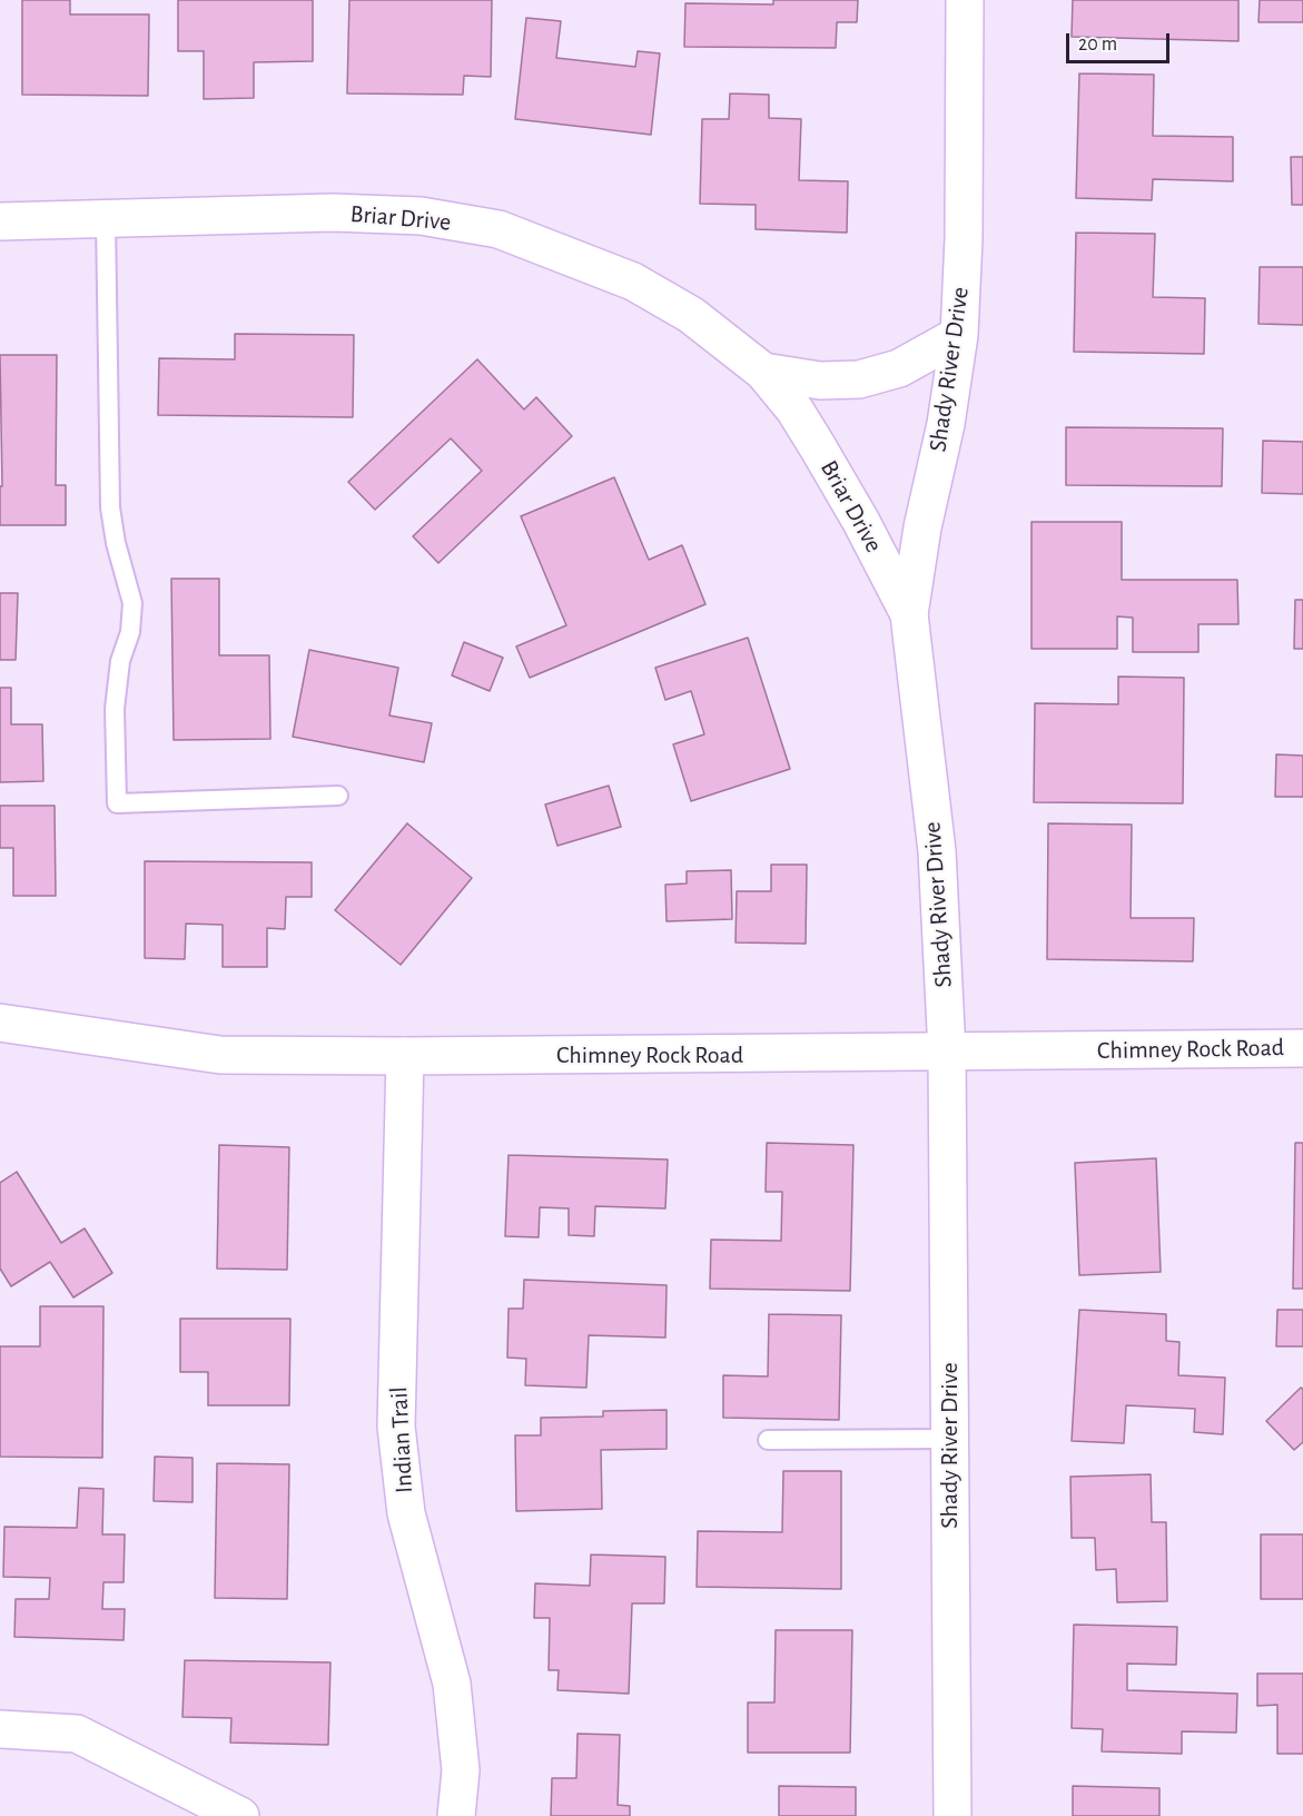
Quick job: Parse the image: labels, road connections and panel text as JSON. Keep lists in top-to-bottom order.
{
  "streets": {
    "street": [
      "Briar Drive",
      "Shady River Drive",
      "Chimney Rock Road",
      "Indian Trail"
    ]
  },
  "crossings": [
    ["Briar Drive", "Shady River Drive"],
    ["Shady River Drive", "Chimney Rock Road"],
    ["Chimney Rock Road", "Indian Trail"]
  ],
  "scale_bar": "20 m"
}
